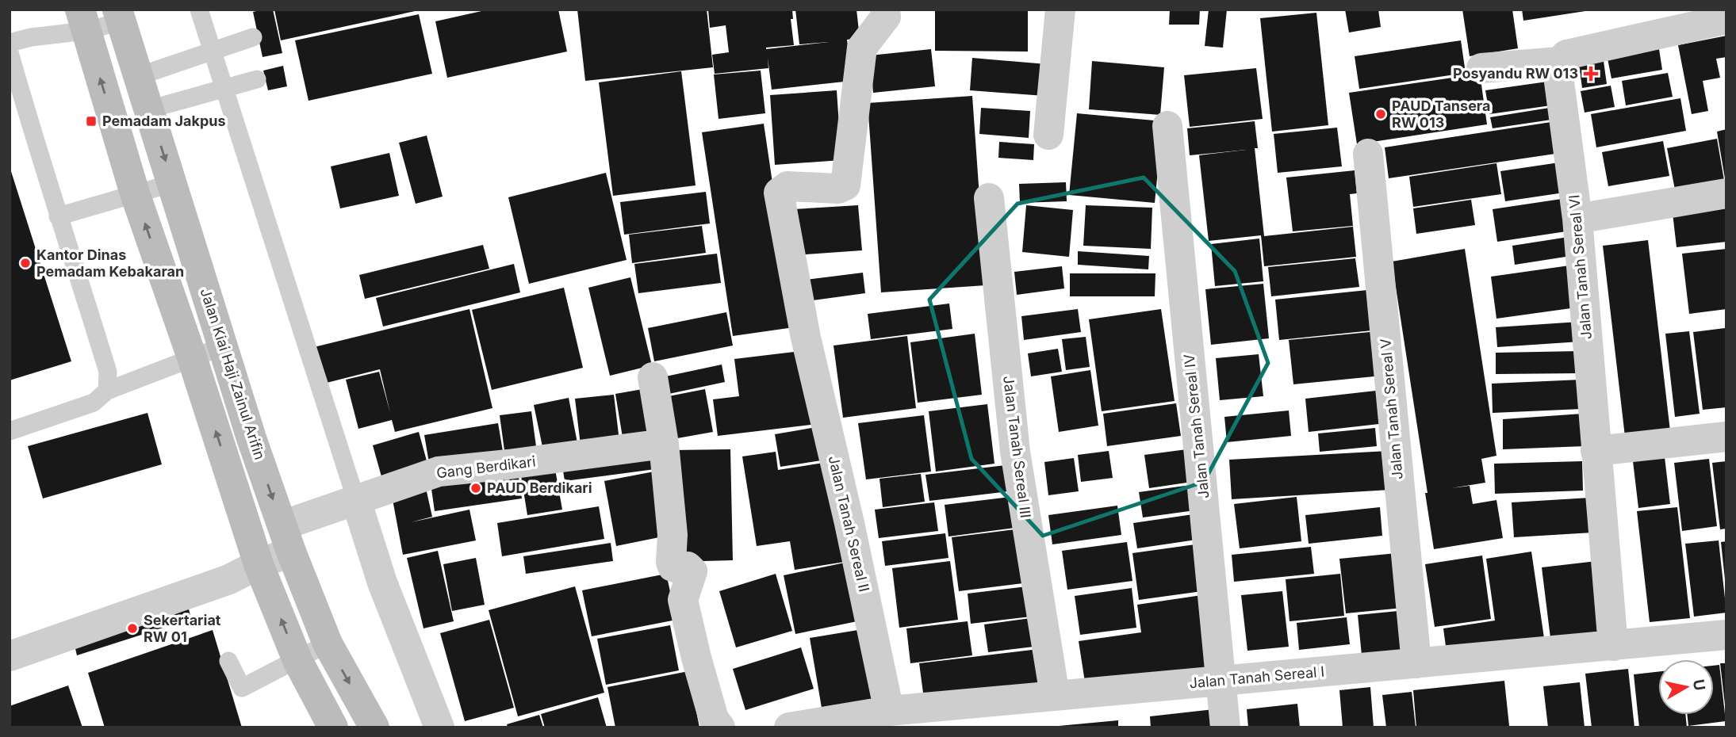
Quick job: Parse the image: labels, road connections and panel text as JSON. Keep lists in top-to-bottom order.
{
  "streets": {
    "main road": ["Jalan Kiai Haji Zainul Arifin"],
    "street": [
      "Jalan Tanah Sereal VI",
      "Jalan Tanah Sereal V",
      "Jalan Tanah Sereal IV",
      "Jalan Tanah Sereal III",
      "Gang Berdikari",
      "Jalan Tanah Sereal II",
      "Jalan Tanah Sereal I"
    ]
  },
  "crossings": [
    ["Jalan Tanah Sereal VI", "Jalan Tanah Sereal I"],
    ["Jalan Kiai Haji Zainul Arifin", "Gang Berdikari"],
    ["Jalan Tanah Sereal V", "Jalan Tanah Sereal I"],
    ["Jalan Tanah Sereal IV", "Jalan Tanah Sereal I"],
    ["Jalan Tanah Sereal III", "Jalan Tanah Sereal I"],
    ["Jalan Tanah Sereal II", "Jalan Tanah Sereal I"]
  ],
  "places": {
    "health": ["Posyandu RW 013"],
    "other": [
      "PAUD Tansera RW 013",
      "Kantor Dinas Pemadam Kebakaran",
      "PAUD Berdikari",
      "Sekertariat RW 01"
    ],
    "transit": ["Pemadam Jakpus"]
  },
  "north": "right"
}
